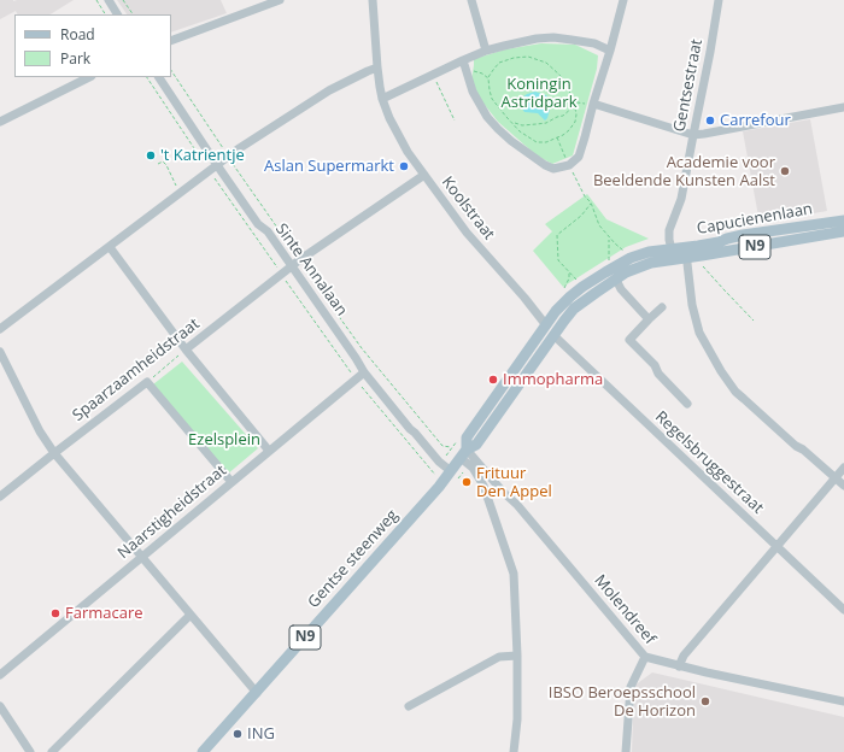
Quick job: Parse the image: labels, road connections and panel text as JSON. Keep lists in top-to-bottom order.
{
  "streets": {
    "main road": ["Capucienenlaan", "N9", "Gentse steenweg"],
    "street": [
      "Gentsestraat",
      "Koolstraat",
      "Sinte Annalaan",
      "Spaarzaamheidstraat",
      "Regelsbruggestraat",
      "Naarstigheidstraat",
      "Molendreef"
    ]
  },
  "crossings": [
    ["Gentsestraat", "Capucienenlaan"],
    ["Gentsestraat", "Gentse steenweg"],
    ["Koolstraat", "Spaarzaamheidstraat"],
    ["Koolstraat", "Gentse steenweg"],
    ["Capucienenlaan", "Gentse steenweg"],
    ["Sinte Annalaan", "Spaarzaamheidstraat"],
    ["Sinte Annalaan", "Naarstigheidstraat"],
    ["Sinte Annalaan", "Gentse steenweg"],
    ["Regelsbruggestraat", "Gentse steenweg"],
    ["Gentse steenweg", "Molendreef"]
  ],
  "parks": ["Koningin Astridpark", "Ezelsplein"],
  "places": [
    "Carrefour",
    "'t Katrientje",
    "Aslan Supermarkt",
    "Academie voor Beeldende Kunsten Aalst",
    "Immopharma",
    "Frituur Den Appel",
    "Farmacare",
    "IBSO Beroepsschool De Horizon",
    "ING"
  ],
  "legend": ["Road", "Park"]
}
